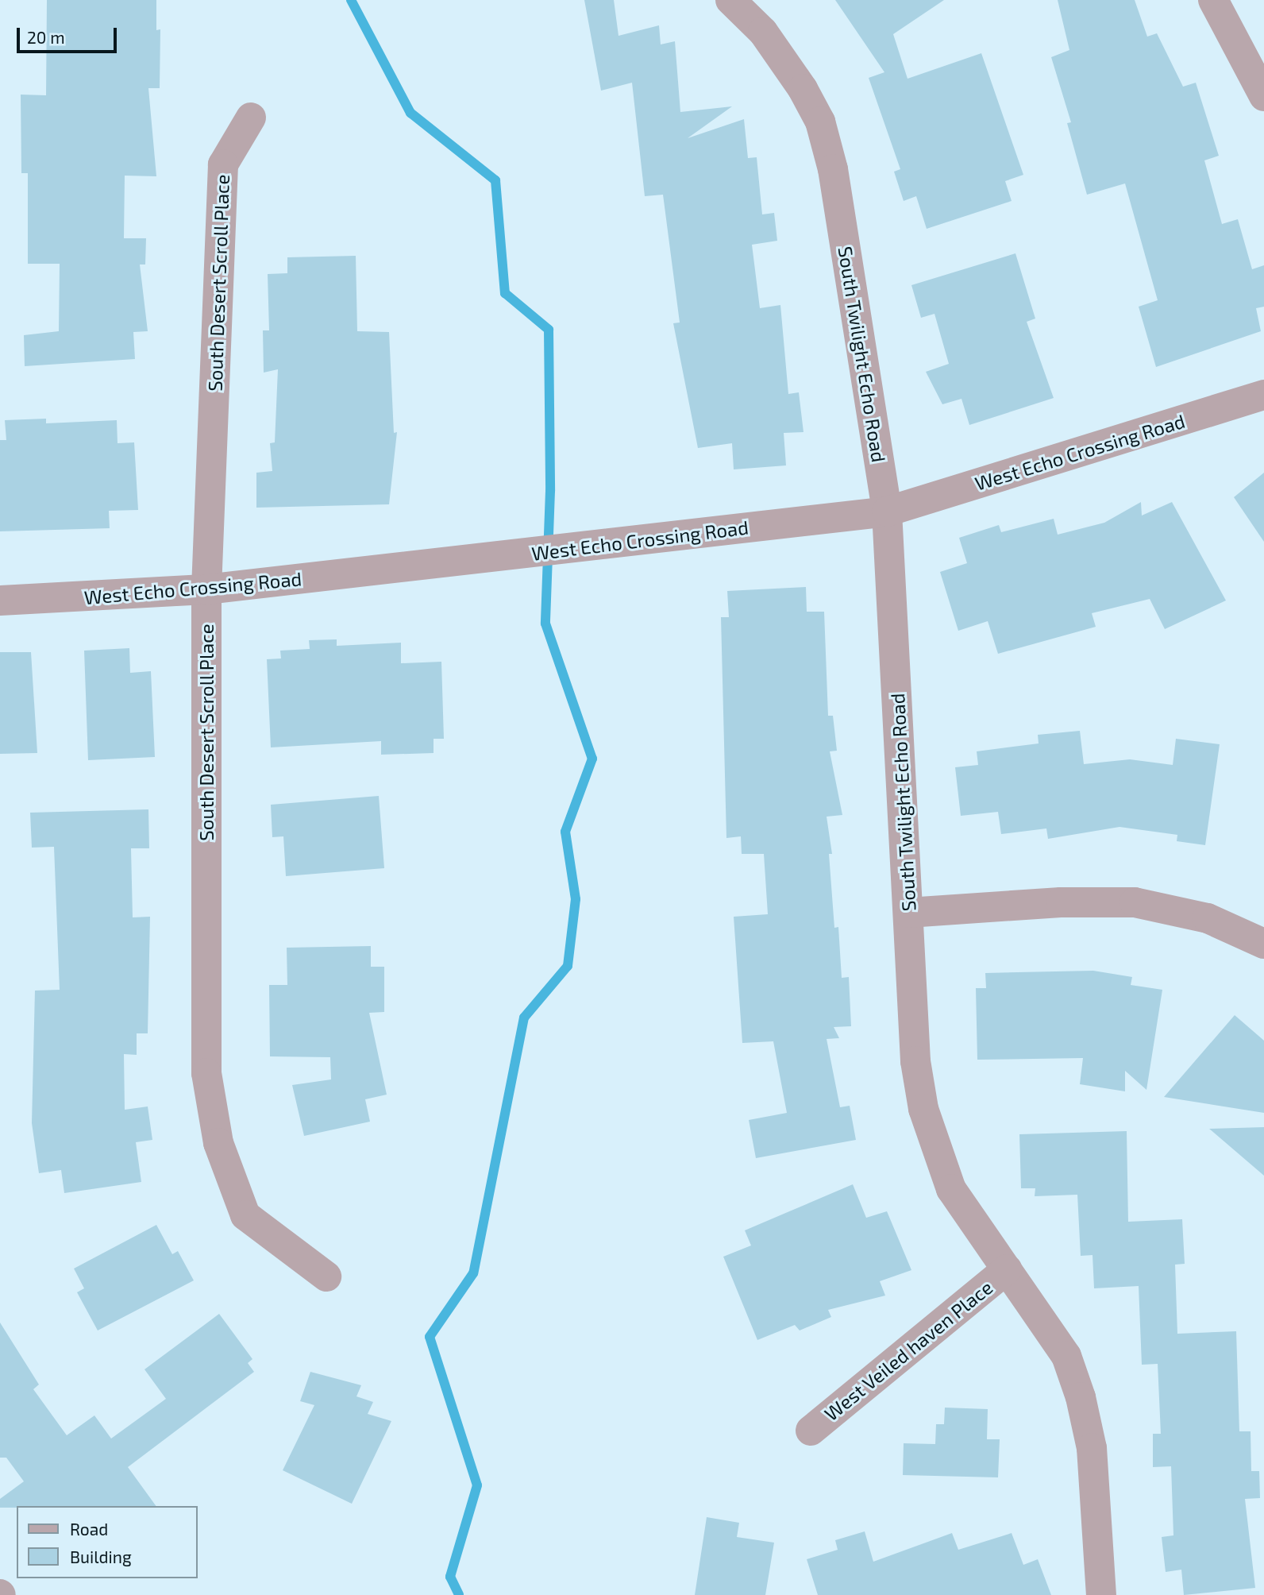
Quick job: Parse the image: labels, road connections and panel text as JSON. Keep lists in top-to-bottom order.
{
  "streets": {
    "street": [
      "South Desert Scroll Place",
      "South Twilight Echo Road",
      "West Echo Crossing Road",
      "West Veiled haven Place"
    ]
  },
  "crossings": [
    ["South Desert Scroll Place", "West Echo Crossing Road"],
    ["South Twilight Echo Road", "West Echo Crossing Road"],
    ["South Twilight Echo Road", "West Veiled haven Place"]
  ],
  "legend": ["Road", "Building"],
  "scale_bar": "20 m"
}
